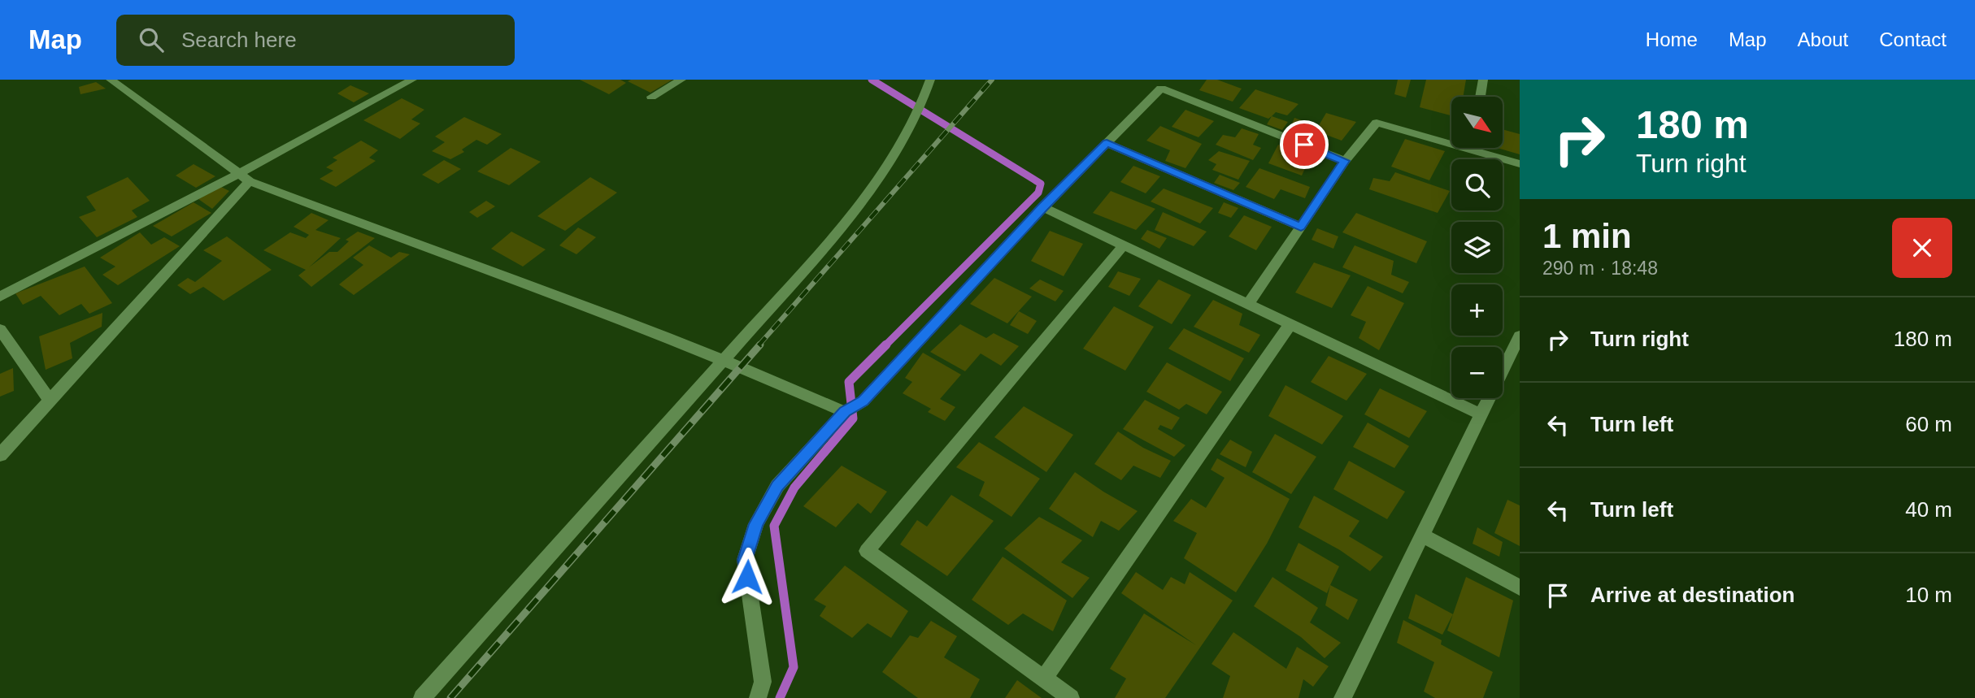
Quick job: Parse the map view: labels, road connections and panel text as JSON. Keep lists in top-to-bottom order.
{
  "north": "bottom right",
  "page": {
    "header": "Map",
    "search": "Search here",
    "nav": [
      "Home",
      "Map",
      "About",
      "Contact"
    ],
    "turn": ["180 m", "Turn right"],
    "map_buttons": ["+", "−"],
    "heading": ["1 min", "290 m · 18:48"],
    "list": [
      {
        "name": "Turn right",
        "value": "180 m"
      },
      {
        "name": "Turn left",
        "value": "60 m"
      },
      {
        "name": "Turn left",
        "value": "40 m"
      },
      {
        "name": "Arrive at destination",
        "value": "10 m"
      }
    ]
  }
}
